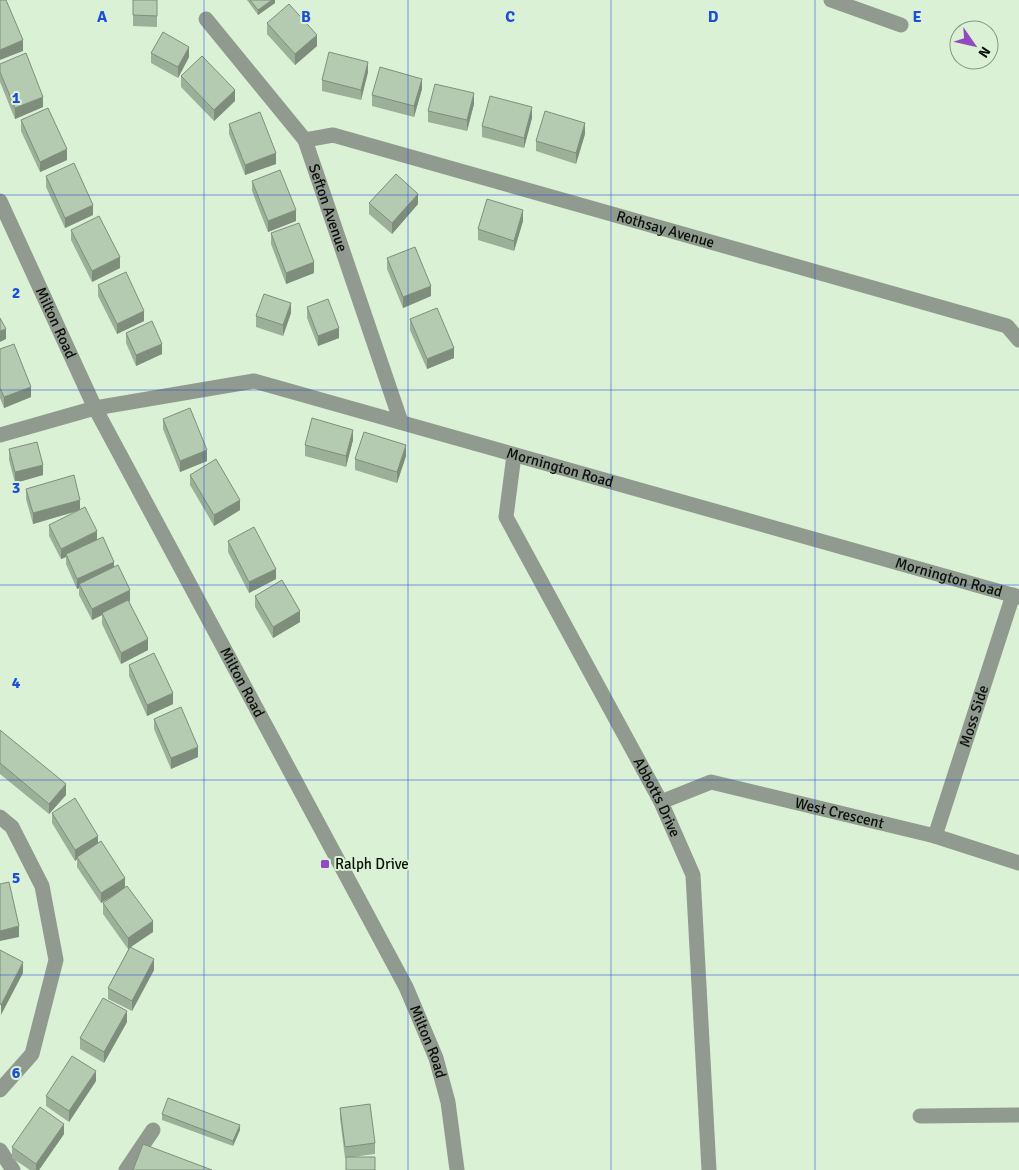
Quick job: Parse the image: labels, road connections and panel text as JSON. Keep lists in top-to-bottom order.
{
  "streets": {
    "street": [
      "Sefton Avenue",
      "Rothsay Avenue",
      "Milton Road",
      "Mornington Road",
      "Moss Side",
      "Abbotts Drive",
      "West Crescent"
    ]
  },
  "crossings": [
    ["Sefton Avenue", "Rothsay Avenue"],
    ["Sefton Avenue", "Mornington Road"],
    ["Milton Road", "Mornington Road"],
    ["Mornington Road", "Moss Side"],
    ["Mornington Road", "Abbotts Drive"],
    ["Moss Side", "West Crescent"],
    ["Abbotts Drive", "West Crescent"]
  ],
  "places": {
    "transit": ["Ralph Drive"]
  },
  "north": "bottom right",
  "grid": {
    "columns": [
      "A",
      "B",
      "C",
      "D",
      "E"
    ],
    "rows": [
      "1",
      "2",
      "3",
      "4",
      "5",
      "6"
    ]
  }
}
